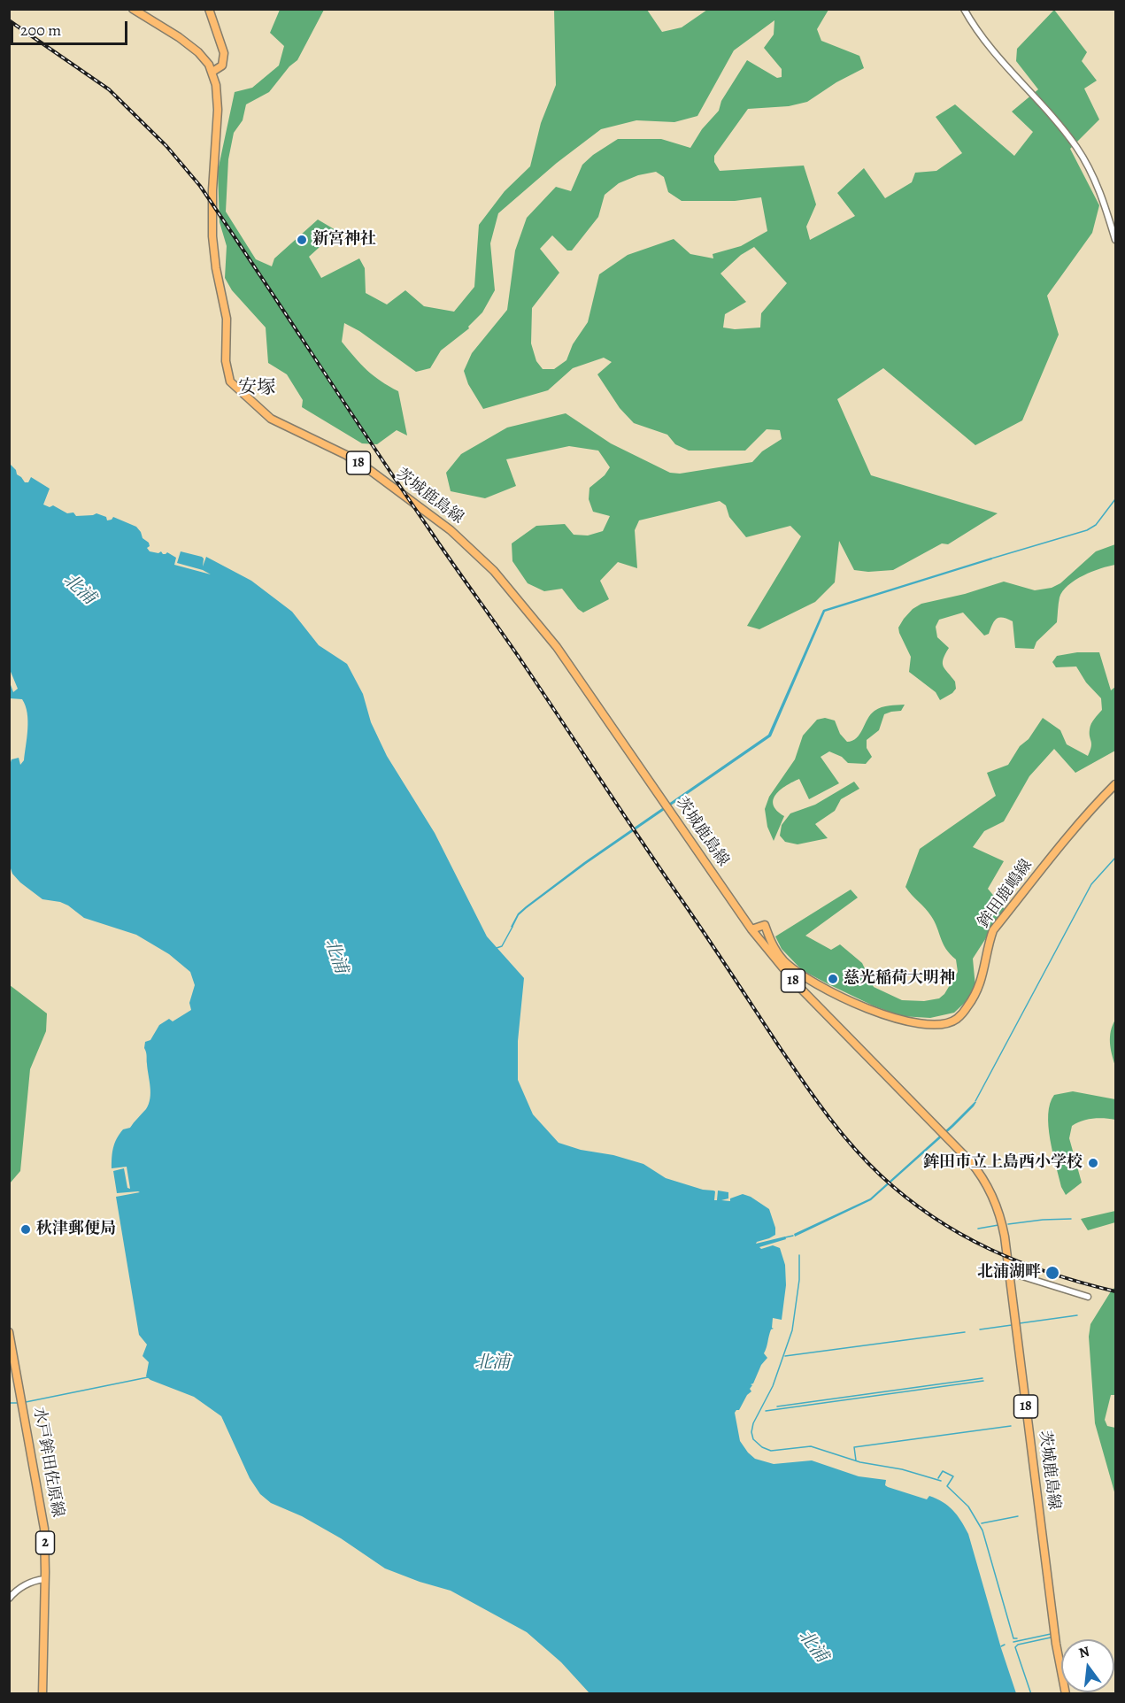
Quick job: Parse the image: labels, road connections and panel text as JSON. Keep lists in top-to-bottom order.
{
  "streets": {
    "main road": [
      "18",
      "茨城鹿島線",
      "鉾田鹿嶋線",
      "水戸鉾田佐原線",
      "2"
    ]
  },
  "crossings": [
    ["18", "茨城鹿島線"],
    ["茨城鹿島線", "鉾田鹿嶋線"]
  ],
  "districts": ["安塚"],
  "water": ["北浦"],
  "places": [
    "新宮神社",
    "慈光稲荷大明神",
    "鉾田市立上島西小学校",
    "秋津郵便局",
    "北浦湖畔"
  ],
  "scale_bar": "200 m",
  "north": "top"
}
